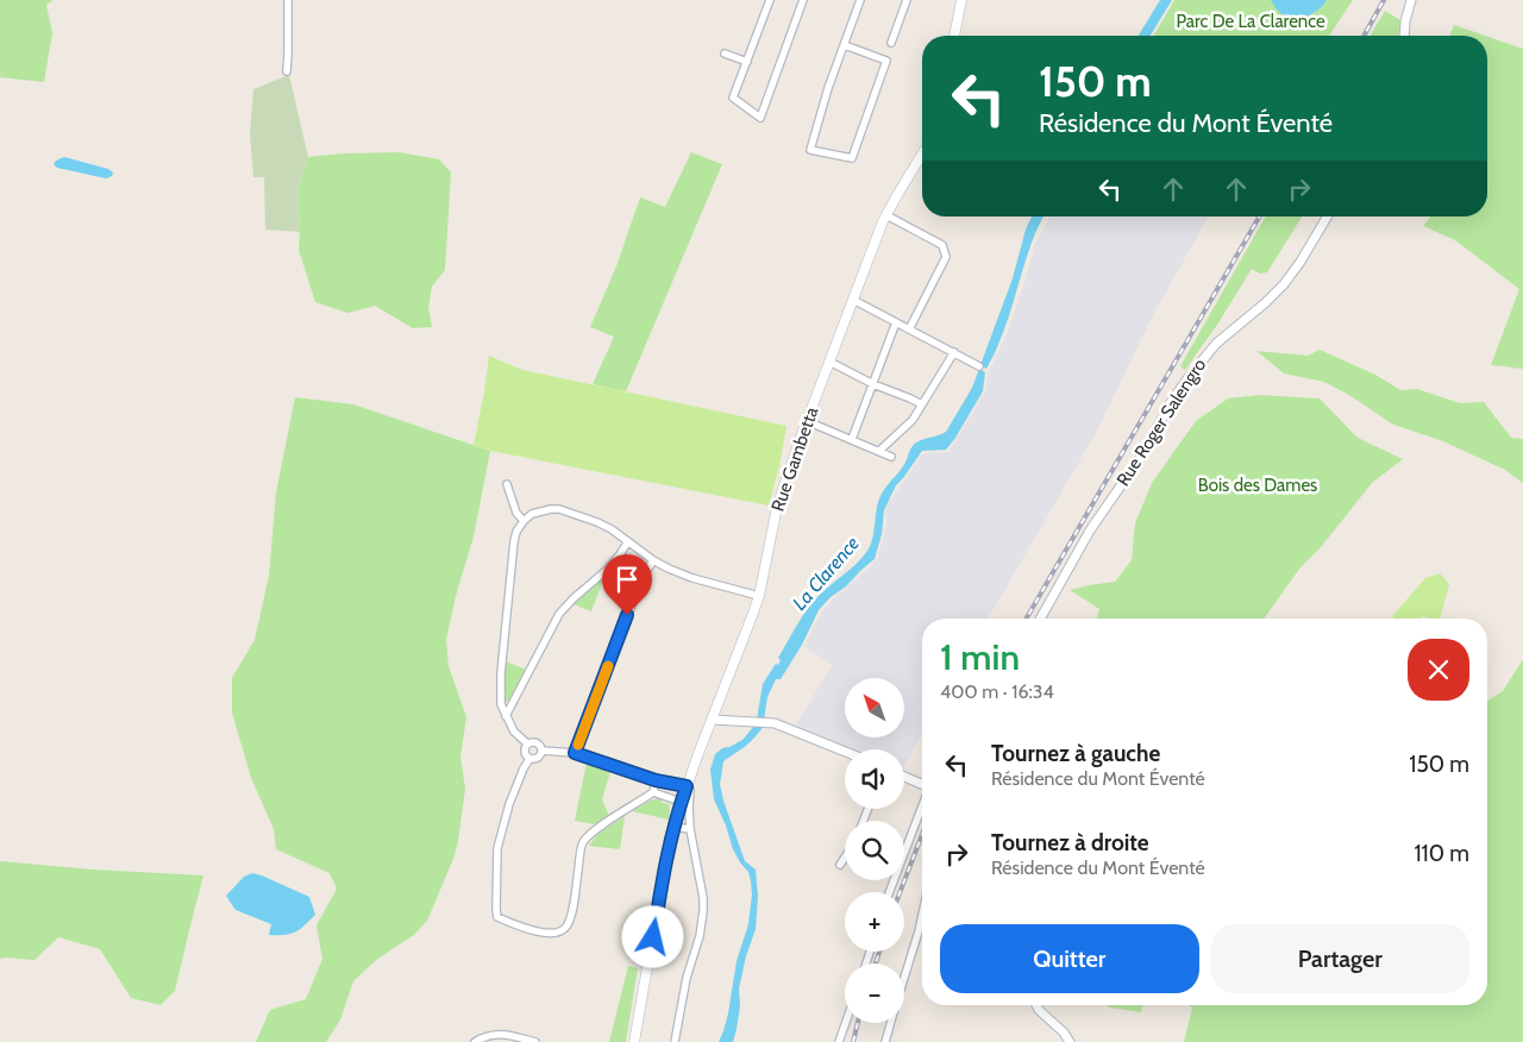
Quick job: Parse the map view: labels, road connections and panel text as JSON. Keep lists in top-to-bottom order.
{
  "streets": {
    "main road": ["Rue Gambetta"],
    "street": ["Rue Roger Salengro"]
  },
  "water": ["La Clarence"],
  "parks": ["Parc De La Clarence", "Bois des Dames"],
  "north": "top left",
  "page": {
    "turn": ["150 m", "Résidence du Mont Éventé"],
    "heading": ["1 min", "400 m · 16:34"],
    "map_buttons": ["+", "−"],
    "list": [
      {
        "name": "Tournez à gauche",
        "note": "Résidence du Mont Éventé",
        "value": "150 m"
      },
      {
        "name": "Tournez à droite",
        "note": "Résidence du Mont Éventé",
        "value": "110 m"
      }
    ],
    "buttons": ["Quitter", "Partager"]
  }
}
